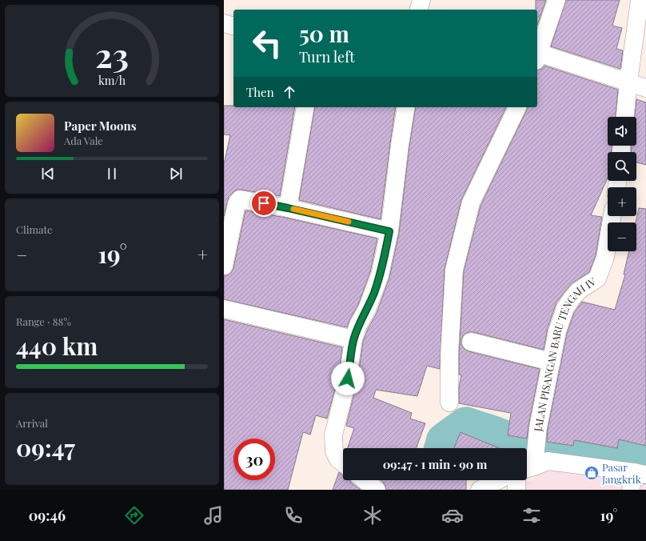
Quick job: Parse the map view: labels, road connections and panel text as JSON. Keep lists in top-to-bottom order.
{
  "streets": {
    "street": ["JALAN PISANGAN BARU TENGAH IV"]
  },
  "places": {
    "shop": ["Pasar Jangkrik"]
  },
  "page": {
    "turn": ["50 m", "Turn left"],
    "then": "Then",
    "song": ["Paper Moons", "Ada Vale"],
    "map_buttons": ["+", "−"],
    "tile": [
      "Climate",
      ["Range · 88%", "440 km"],
      ["Arrival", "09:47"]
    ],
    "heat": ["−", "19°", "+"],
    "limit": "30",
    "trip": "09:47 · 1 min · 90 m",
    "tabs": ["09:46", "19°"],
    "gauge": ["23", "km/h"]
  }
}
